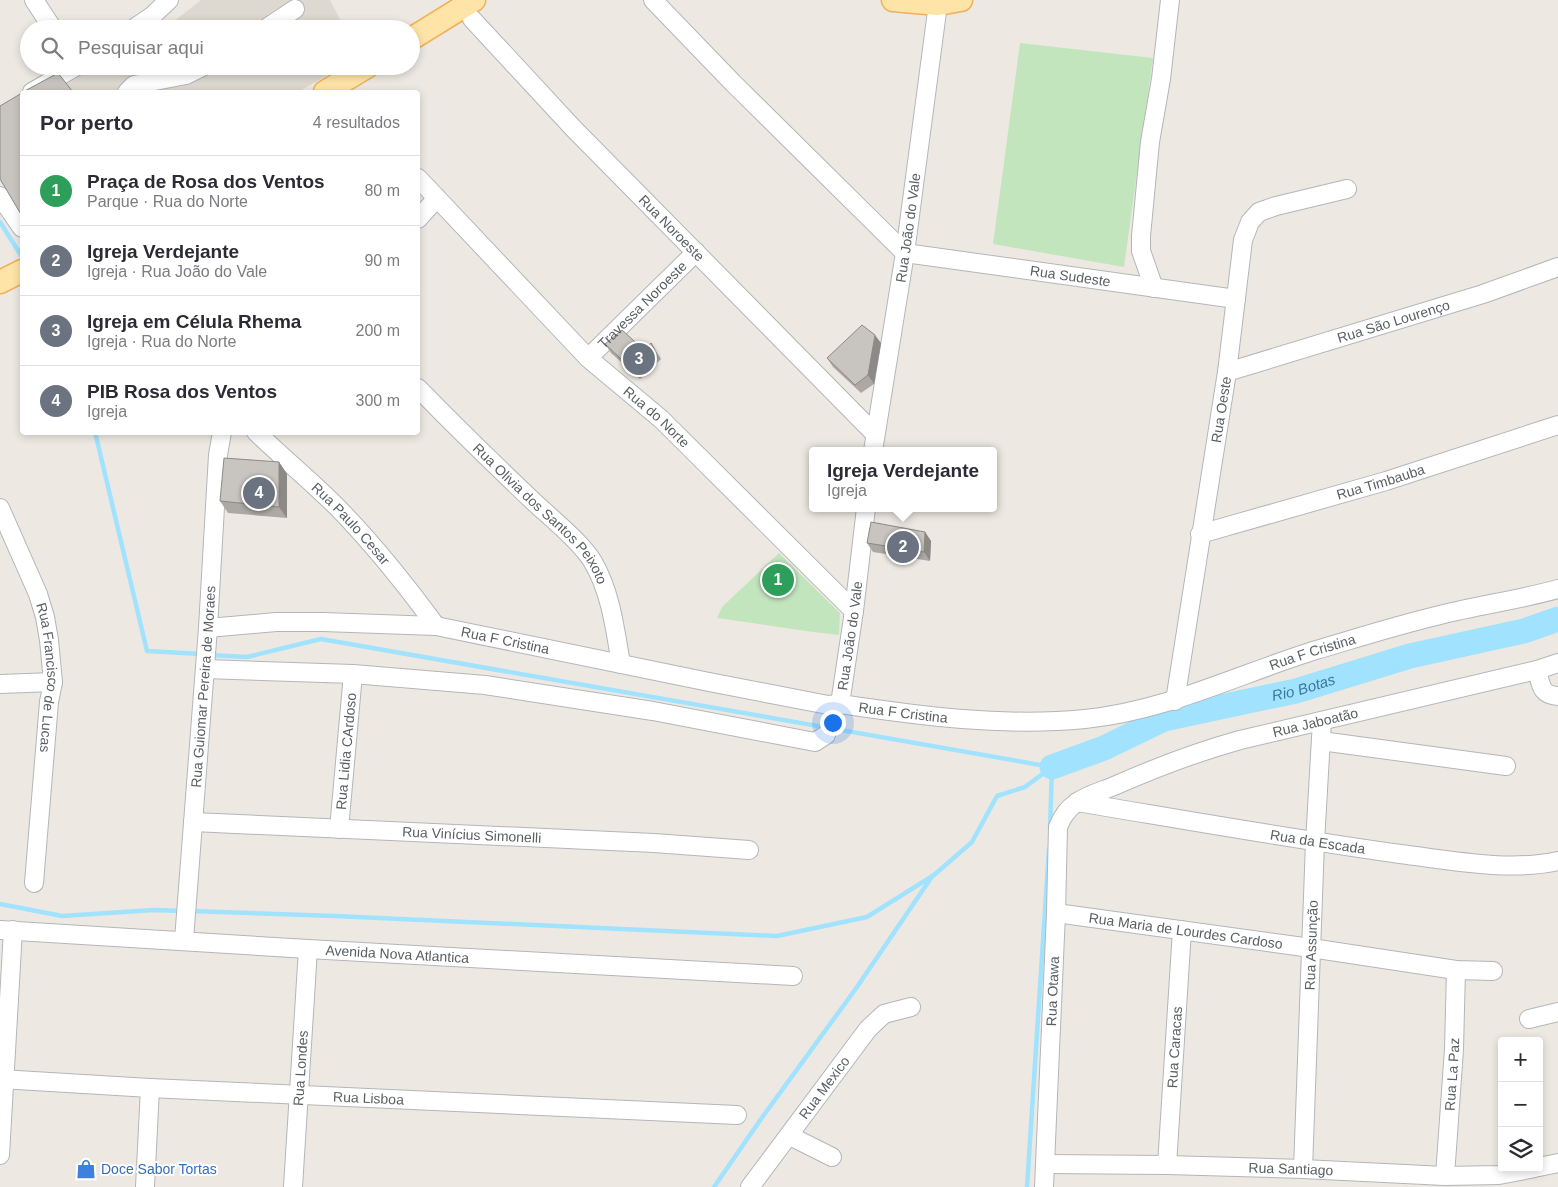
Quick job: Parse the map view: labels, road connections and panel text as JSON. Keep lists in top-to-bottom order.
{
  "streets": {
    "street": [
      "Rua Noroeste",
      "Rua João do Vale",
      "Rua Sudeste",
      "Travessa Noroeste",
      "Rua São Lourenço",
      "Rua Oeste",
      "Rua do Norte",
      "Rua Timbauba",
      "Rua Olivia dos Santos Peixoto",
      "Rua Paulo Cesar",
      "Rua F Cristina",
      "Rua Francisco de Lucas",
      "Rua Guiomar Pereira de Moraes",
      "Rua Jaboatão",
      "Rua Lidia CArdoso",
      "Rua Vinícius Simonelli",
      "Rua da Escada",
      "Rua Maria de Lourdes Cardoso",
      "Rua Assunção",
      "Avenida Nova Atlantica",
      "Rua Otawa",
      "Rua Caracas",
      "Rua Londes",
      "Rua La Paz",
      "Rua Mexico",
      "Rua Lisboa",
      "Rua Santiago"
    ]
  },
  "crossings": [
    ["Rua Noroeste", "Rua João do Vale"],
    ["Rua Noroeste", "Travessa Noroeste"],
    ["Rua João do Vale", "Rua Sudeste"],
    ["Rua João do Vale", "Rua do Norte"],
    ["Rua João do Vale", "Rua F Cristina"],
    ["Rua Sudeste", "Rua Oeste"],
    ["Travessa Noroeste", "Rua do Norte"],
    ["Rua São Lourenço", "Rua Oeste"],
    ["Rua Oeste", "Rua Timbauba"],
    ["Rua Oeste", "Rua F Cristina"],
    ["Rua Olivia dos Santos Peixoto", "Rua F Cristina"],
    ["Rua Paulo Cesar", "Rua F Cristina"],
    ["Rua F Cristina", "Rua Guiomar Pereira de Moraes"],
    ["Rua Guiomar Pereira de Moraes", "Rua Vinícius Simonelli"],
    ["Rua Guiomar Pereira de Moraes", "Avenida Nova Atlantica"],
    ["Rua Jaboatão", "Rua da Escada"],
    ["Rua Jaboatão", "Rua Assunção"],
    ["Rua Jaboatão", "Rua Otawa"],
    ["Rua Lidia CArdoso", "Rua Vinícius Simonelli"],
    ["Rua da Escada", "Rua Assunção"],
    ["Rua da Escada", "Rua Otawa"],
    ["Rua Maria de Lourdes Cardoso", "Rua Assunção"],
    ["Rua Maria de Lourdes Cardoso", "Rua Otawa"],
    ["Rua Maria de Lourdes Cardoso", "Rua Caracas"],
    ["Rua Maria de Lourdes Cardoso", "Rua La Paz"],
    ["Rua Assunção", "Rua Santiago"],
    ["Avenida Nova Atlantica", "Rua Londes"],
    ["Rua Otawa", "Rua Santiago"],
    ["Rua Caracas", "Rua Santiago"],
    ["Rua Londes", "Rua Lisboa"],
    ["Rua La Paz", "Rua Santiago"]
  ],
  "water": ["Rio Botas"],
  "places": {
    "shop": ["Doce Sabor Tortas"]
  },
  "page": {
    "search": "Pesquisar aqui",
    "heading": ["Por perto", "4 resultados"],
    "list": [
      {
        "mark": "1",
        "name": "Praça de Rosa dos Ventos",
        "note": "Parque · Rua do Norte",
        "value": "80 m"
      },
      {
        "mark": "2",
        "name": "Igreja Verdejante",
        "note": "Igreja · Rua João do Vale",
        "value": "90 m"
      },
      {
        "mark": "3",
        "name": "Igreja em Célula Rhema",
        "note": "Igreja · Rua do Norte",
        "value": "200 m"
      },
      {
        "mark": "4",
        "name": "PIB Rosa dos Ventos",
        "note": "Igreja",
        "value": "300 m"
      }
    ],
    "pins": [
      "3",
      "4",
      "2",
      "1"
    ],
    "popup": ["Igreja Verdejante", "Igreja"],
    "map_buttons": ["+", "−"]
  }
}
